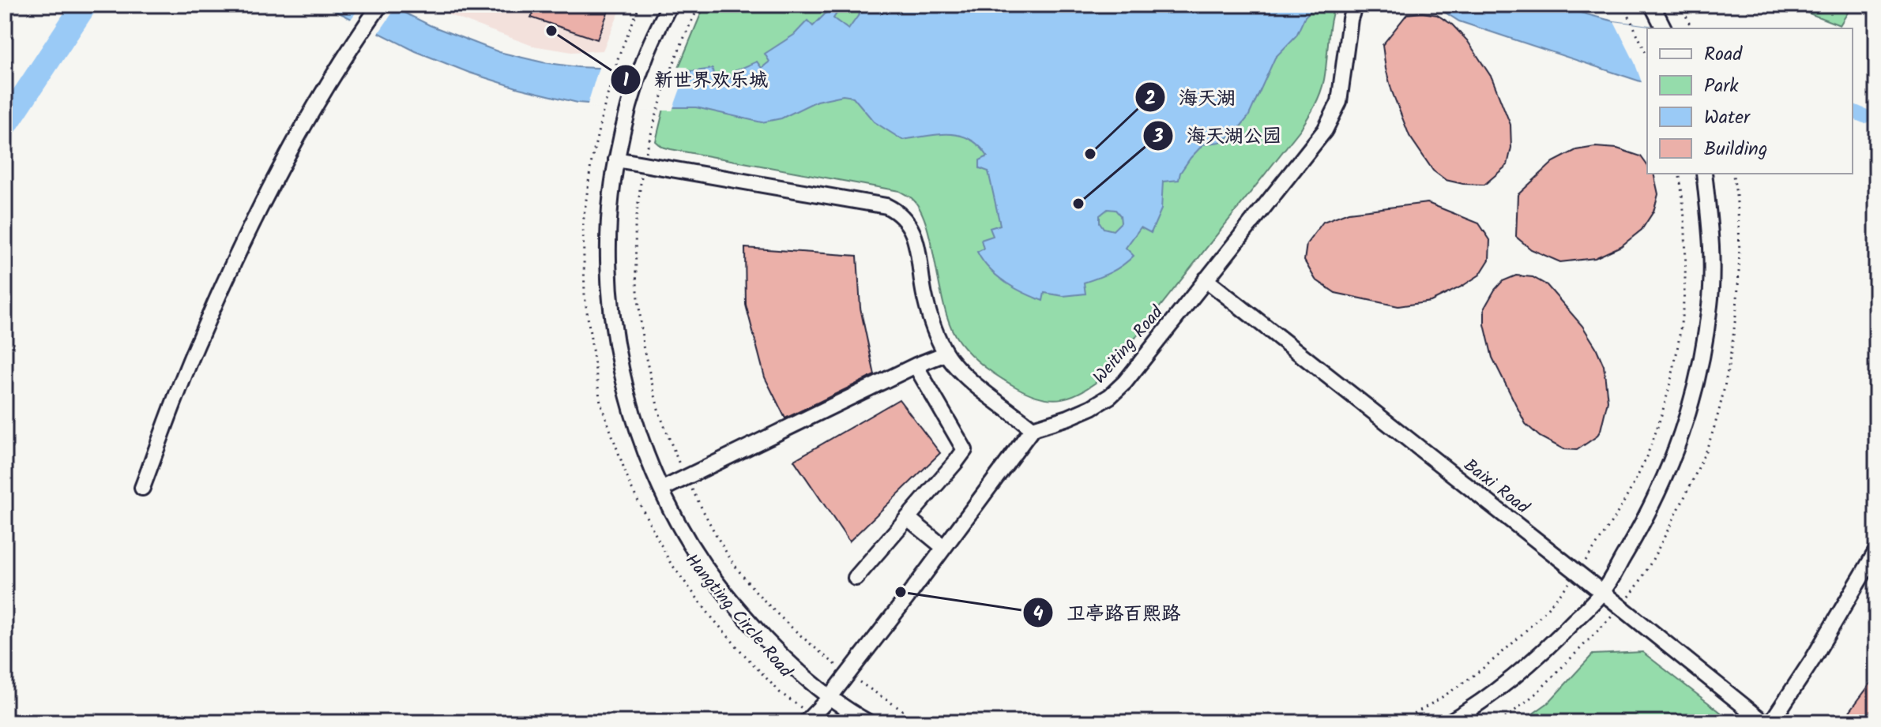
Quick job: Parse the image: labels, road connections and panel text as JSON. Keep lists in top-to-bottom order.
{
  "streets": {
    "street": ["Weiting Road", "Baixi Road", "Hangting Circle Road"]
  },
  "crossings": [
    ["Weiting Road", "Baixi Road"]
  ],
  "places": [
    "新世界欢乐城",
    "海天湖",
    "海天湖公园",
    "卫亭路百熙路"
  ],
  "legend": [
    "Road",
    "Park",
    "Water",
    "Building"
  ]
}
